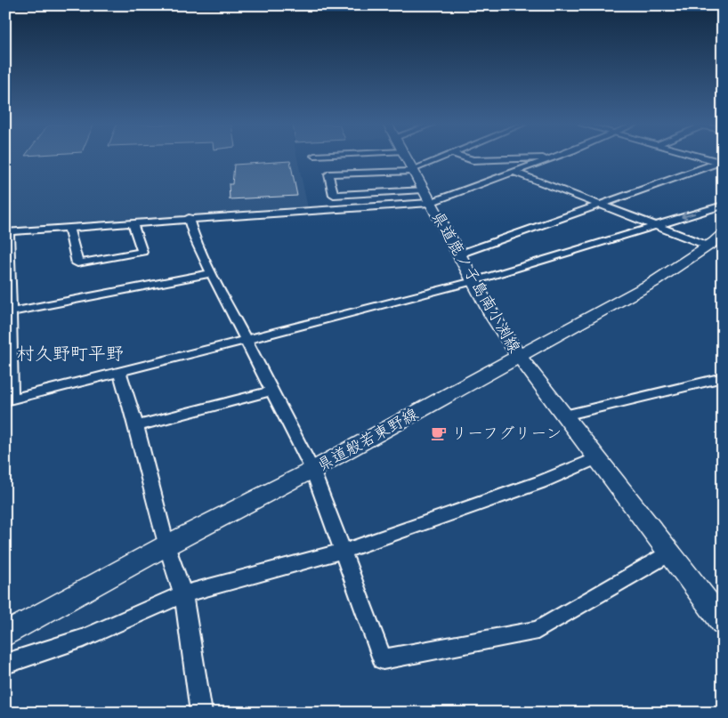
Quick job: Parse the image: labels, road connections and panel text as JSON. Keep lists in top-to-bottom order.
{
  "streets": {
    "main road": ["県道鹿ノ子島南小渕線", "県道般若東野線"]
  },
  "crossings": [
    ["県道鹿ノ子島南小渕線", "県道般若東野線"]
  ],
  "districts": ["村久野町平野"],
  "places": {
    "cafe": ["リーフグリーン"]
  }
}
